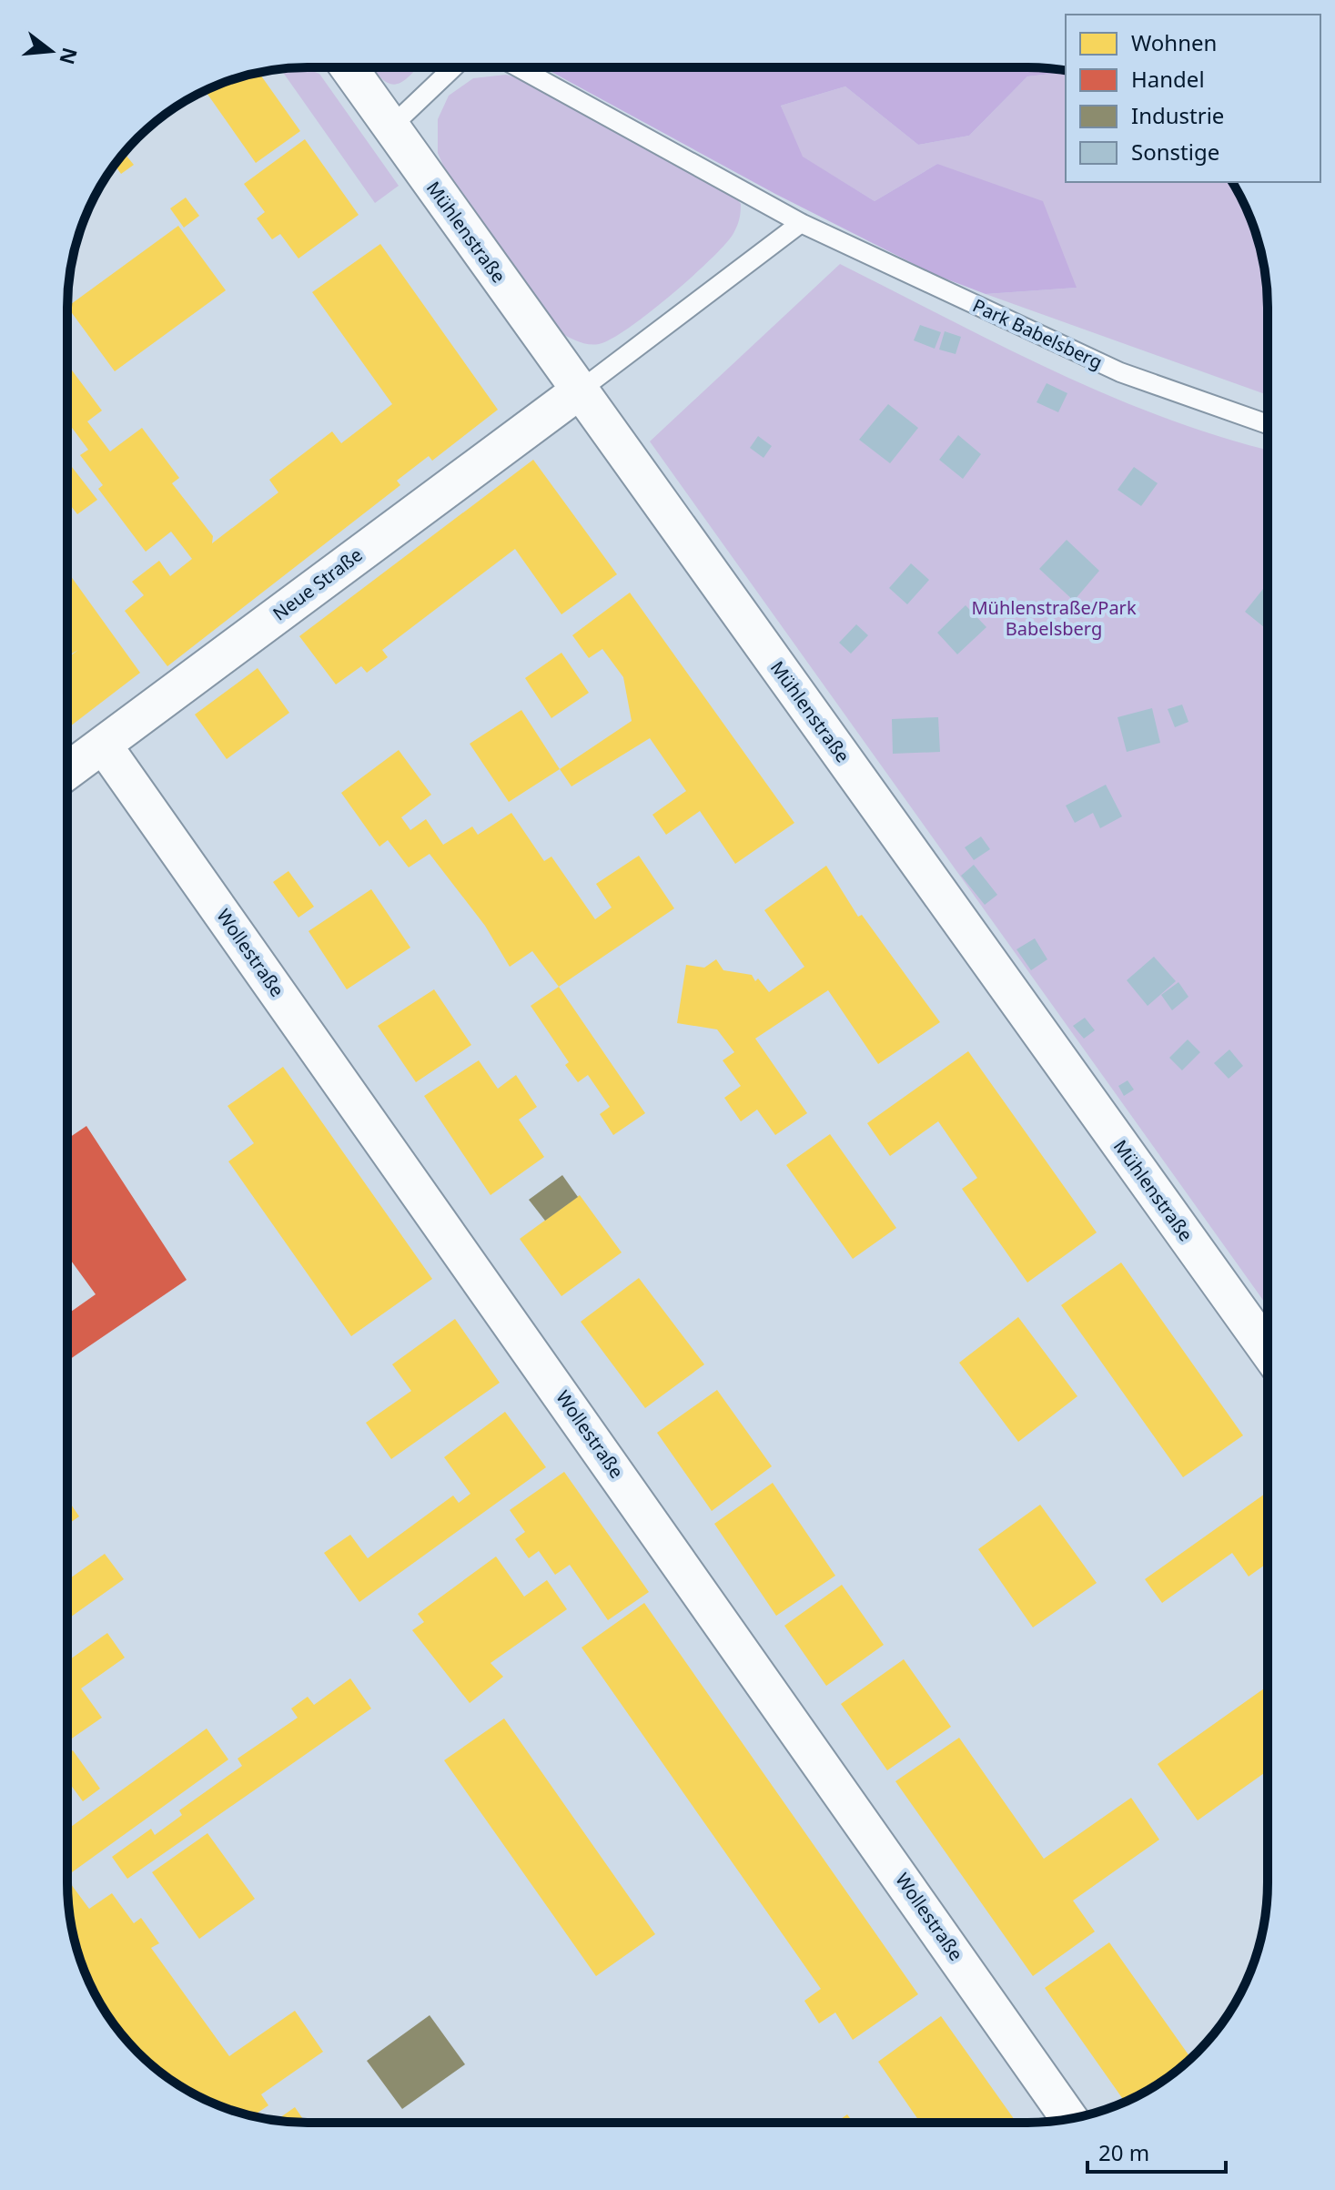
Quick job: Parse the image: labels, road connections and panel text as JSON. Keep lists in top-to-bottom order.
{
  "streets": {
    "street": ["Mühlenstraße", "Neue Straße", "Wollestraße"],
    "lane": ["Park Babelsberg"]
  },
  "crossings": [
    ["Mühlenstraße", "Neue Straße"],
    ["Neue Straße", "Wollestraße"]
  ],
  "parks": ["Mühlenstraße/Park Babelsberg"],
  "legend": [
    "Wohnen",
    "Handel",
    "Industrie",
    "Sonstige"
  ],
  "scale_bar": "20 m",
  "north": "right"
}
